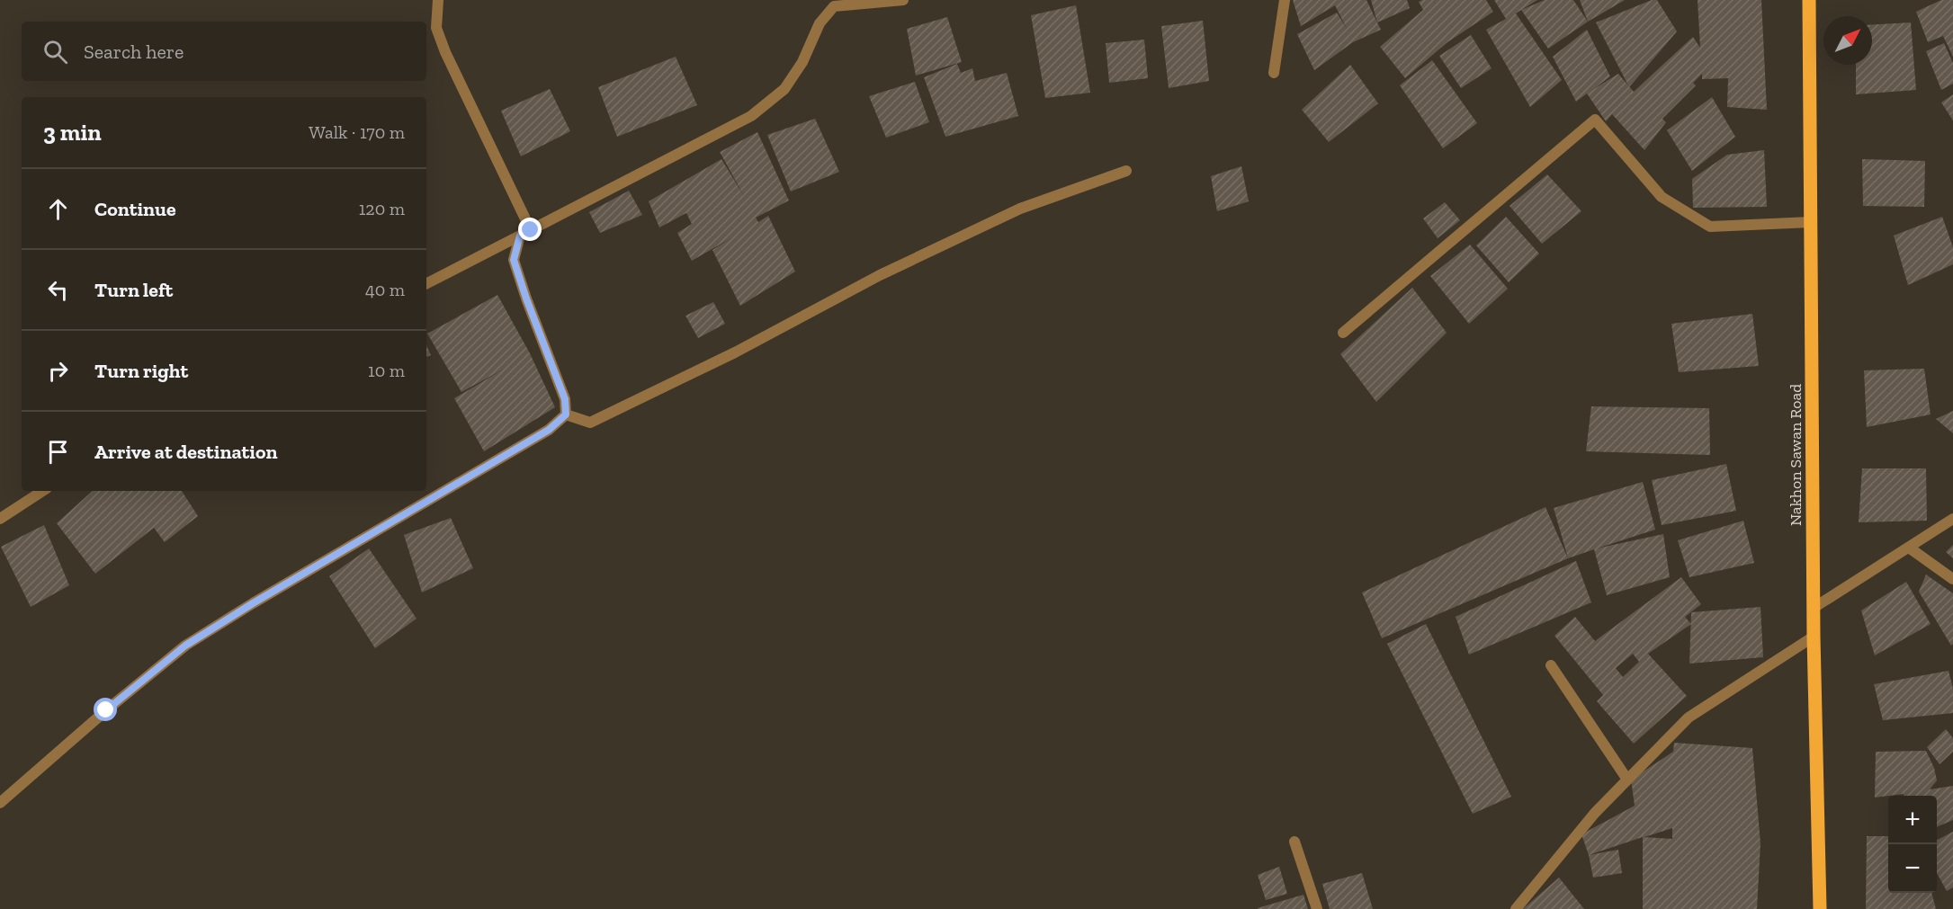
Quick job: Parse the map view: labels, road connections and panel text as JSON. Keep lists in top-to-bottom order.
{
  "streets": {
    "main road": ["Nakhon Sawan Road"]
  },
  "north": "top right",
  "page": {
    "search": "Search here",
    "heading": ["3 min", "Walk · 170 m"],
    "list": [
      ["Continue", "120 m"],
      ["Turn left", "40 m"],
      ["Turn right", "10 m"],
      "Arrive at destination"
    ],
    "map_buttons": ["+", "−"]
  }
}
